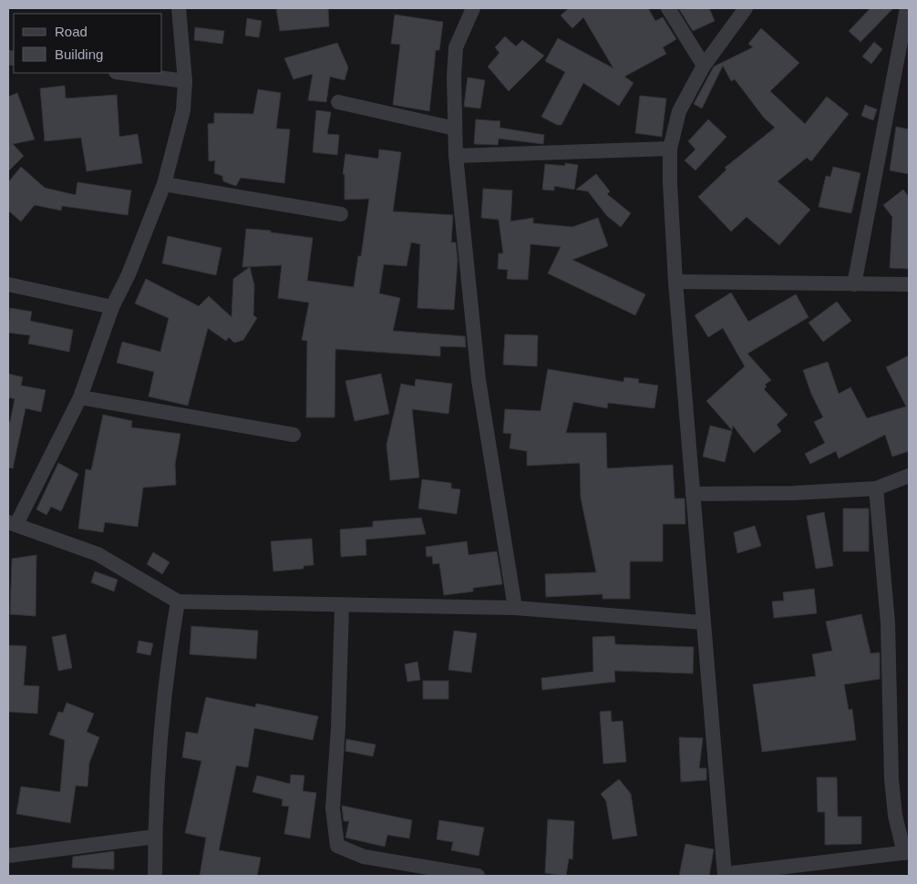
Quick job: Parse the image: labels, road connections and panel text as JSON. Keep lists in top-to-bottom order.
{
  "legend": ["Road", "Building"]
}
